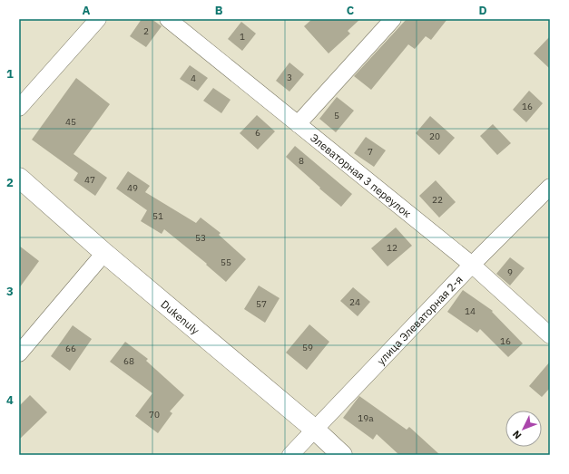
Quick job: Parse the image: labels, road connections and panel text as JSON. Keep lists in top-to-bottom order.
{
  "streets": {
    "street": ["Элеваторная 3 переулок", "Dukenuly", "улица Элеваторная 2-я"]
  },
  "crossings": [
    ["Элеваторная 3 переулок", "улица Элеваторная 2-я"],
    ["Dukenuly", "улица Элеваторная 2-я"]
  ],
  "house_numbers": [
    "2",
    "1",
    "3",
    "4",
    "16",
    "5",
    "45",
    "6",
    "20",
    "7",
    "8",
    "47",
    "49",
    "22",
    "51",
    "53",
    "12",
    "55",
    "9",
    "24",
    "57",
    "14",
    "16",
    "59",
    "66",
    "68",
    "70",
    "19а"
  ],
  "north": "bottom left",
  "grid": {
    "columns": [
      "A",
      "B",
      "C",
      "D"
    ],
    "rows": [
      "1",
      "2",
      "3",
      "4"
    ]
  }
}
